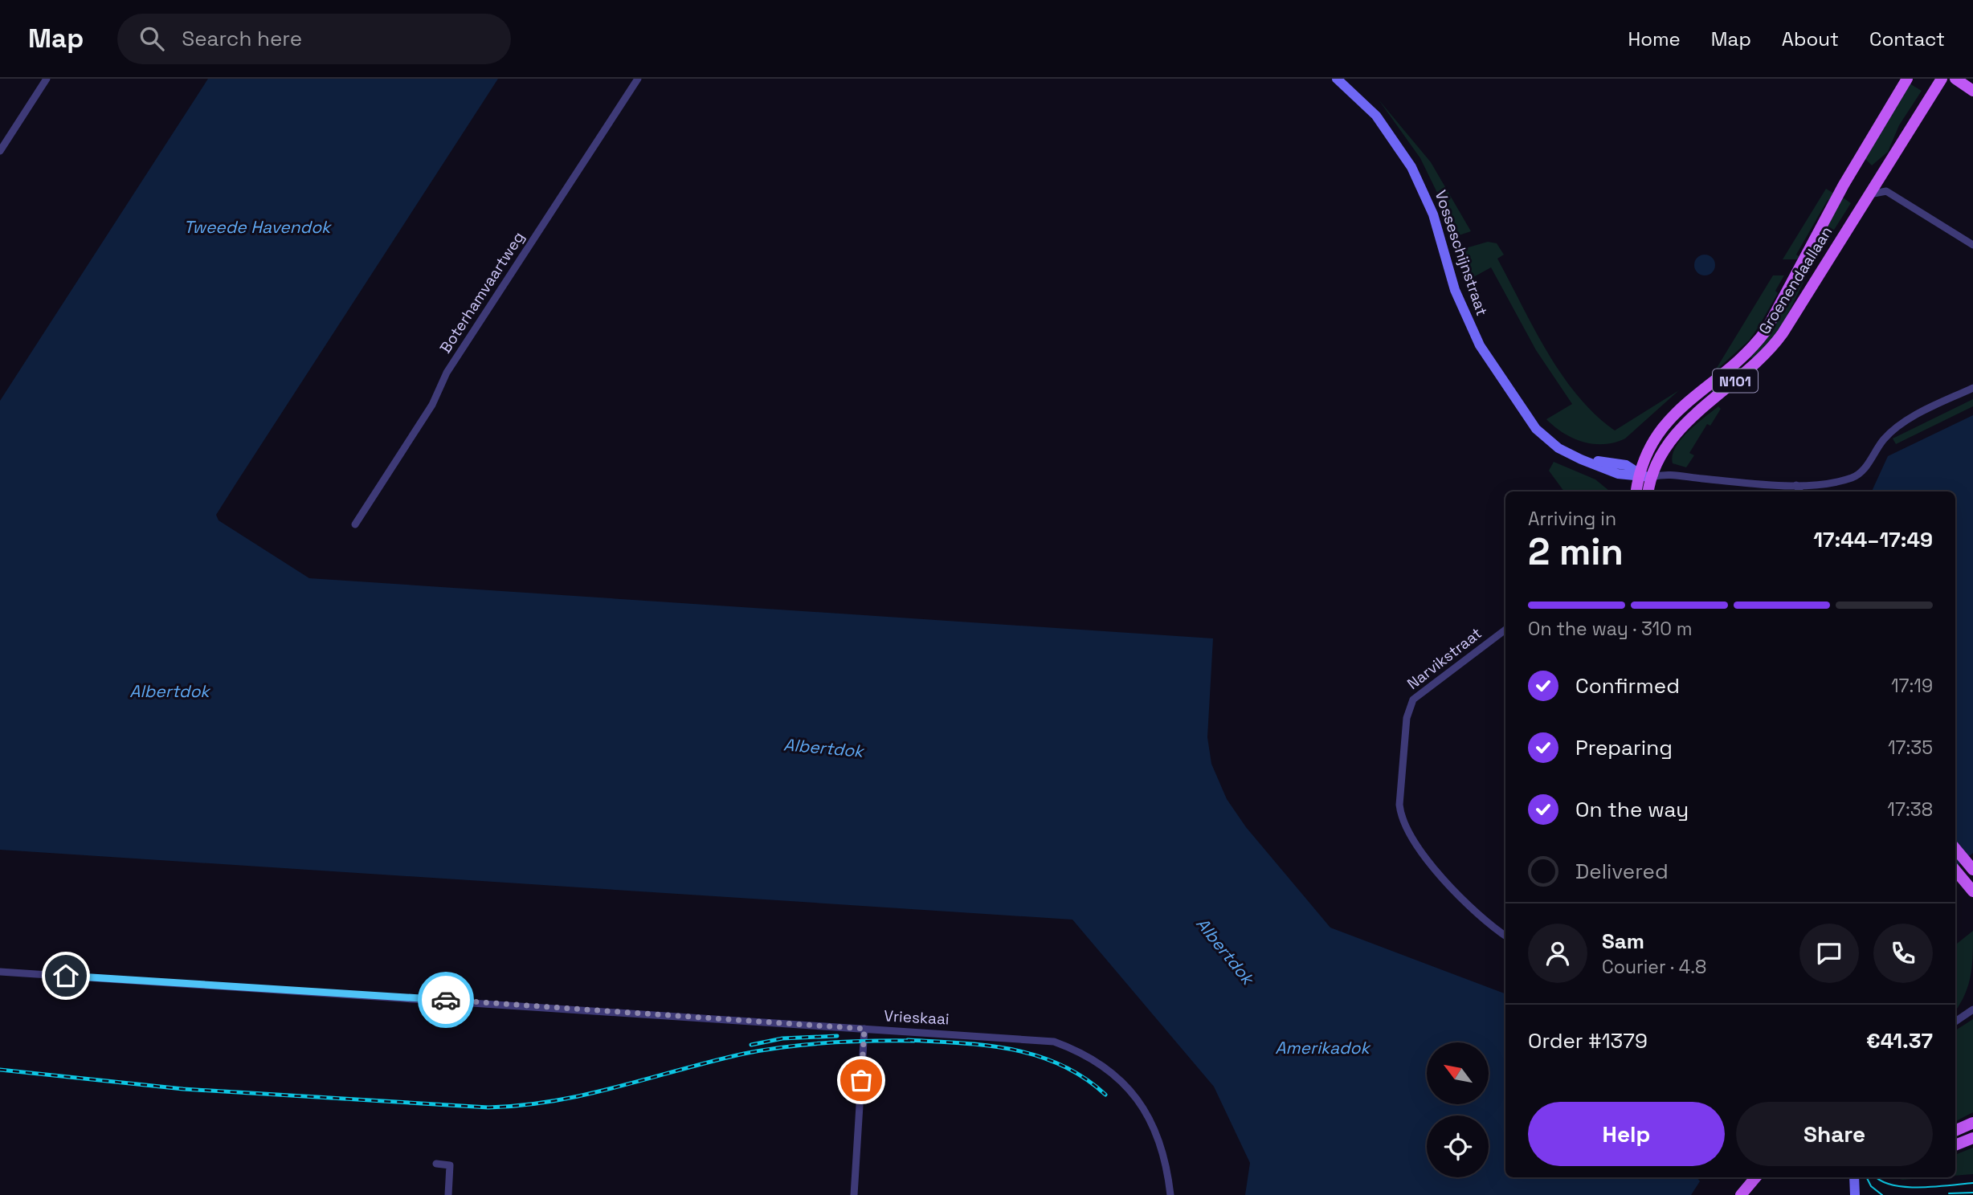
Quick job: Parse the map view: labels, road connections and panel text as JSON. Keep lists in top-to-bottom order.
{
  "streets": {
    "main road": ["Groenendaallaan", "N101"],
    "street": [
      "Vosseschijnstraat",
      "Boterhamvaartweg",
      "Narvikstraat",
      "Vrieskaai"
    ]
  },
  "crossings": [
    ["Vosseschijnstraat", "Groenendaallaan"],
    ["Vosseschijnstraat", "N101"],
    ["Groenendaallaan", "N101"]
  ],
  "water": ["Tweede Havendok", "Albertdok", "Amerikadok"],
  "north": "top left",
  "page": {
    "header": "Map",
    "search": "Search here",
    "nav": [
      "Home",
      "Map",
      "About",
      "Contact"
    ],
    "heading": ["2 min", "Arriving in", "17:44–17:49"],
    "panel": [
      "Sam",
      "Courier · 4.8",
      "Order #1379",
      "€41.37"
    ],
    "bar": "On the way · 310 m",
    "list": [
      ["Confirmed", "17:19"],
      ["Preparing", "17:35"],
      ["On the way", "17:38"],
      "Delivered"
    ],
    "buttons": ["Help", "Share"]
  }
}
